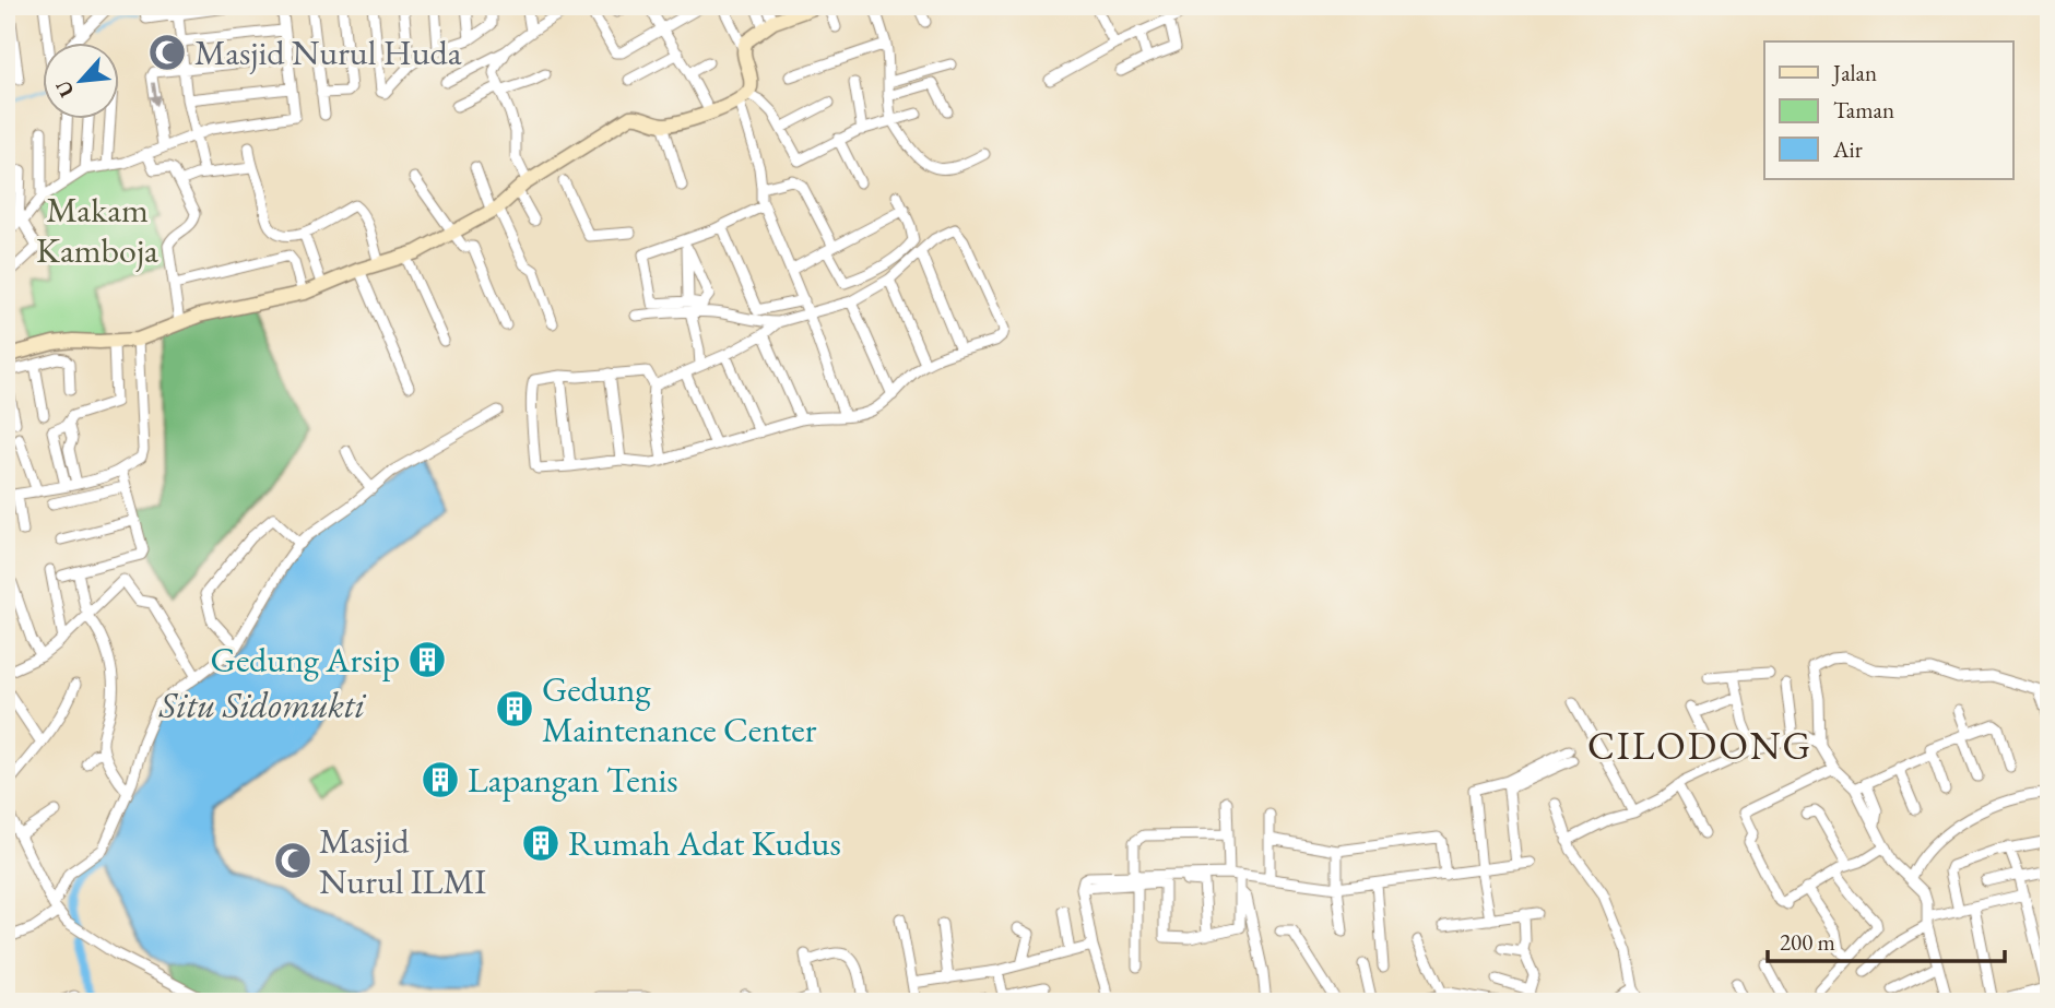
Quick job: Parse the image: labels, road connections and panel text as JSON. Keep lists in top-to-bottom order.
{
  "districts": ["CILODONG"],
  "water": ["Situ Sidomukti"],
  "parks": ["Makam Kamboja"],
  "places": {
    "mosque": ["Masjid Nurul Huda", "Masjid Nurul ILMI"],
    "building": [
      "Gedung Arsip",
      "Gedung Maintenance Center",
      "Lapangan Tenis",
      "Rumah Adat Kudus"
    ]
  },
  "legend": ["Jalan", "Taman", "Air"],
  "scale_bar": "200 m",
  "north": "bottom left"
}
